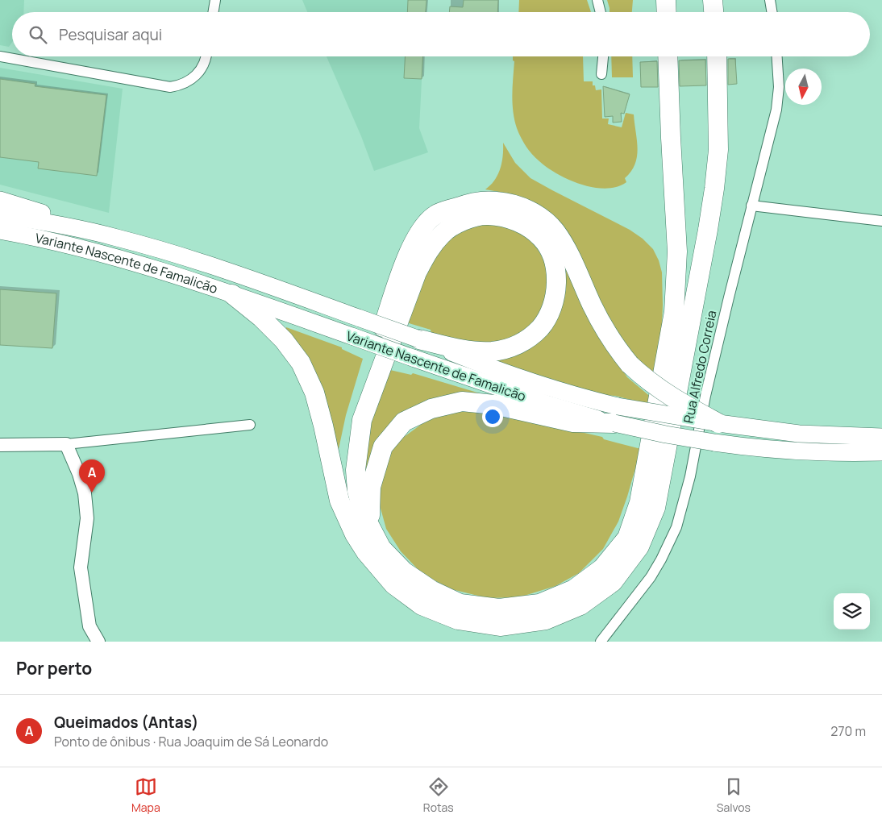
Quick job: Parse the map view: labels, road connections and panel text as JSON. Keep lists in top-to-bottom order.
{
  "streets": {
    "highway": ["Variante Nascente de Famalicão"],
    "street": ["Rua Alfredo Correia"]
  },
  "north": "bottom",
  "page": {
    "search": "Pesquisar aqui",
    "pins": "A",
    "heading": "Por perto",
    "list": [
      {
        "mark": "A",
        "name": "Queimados (Antas)",
        "note": "Ponto de ônibus · Rua Joaquim de Sá Leonardo",
        "value": "270 m"
      }
    ],
    "nav": ["Mapa", "Rotas", "Salvos"]
  }
}
